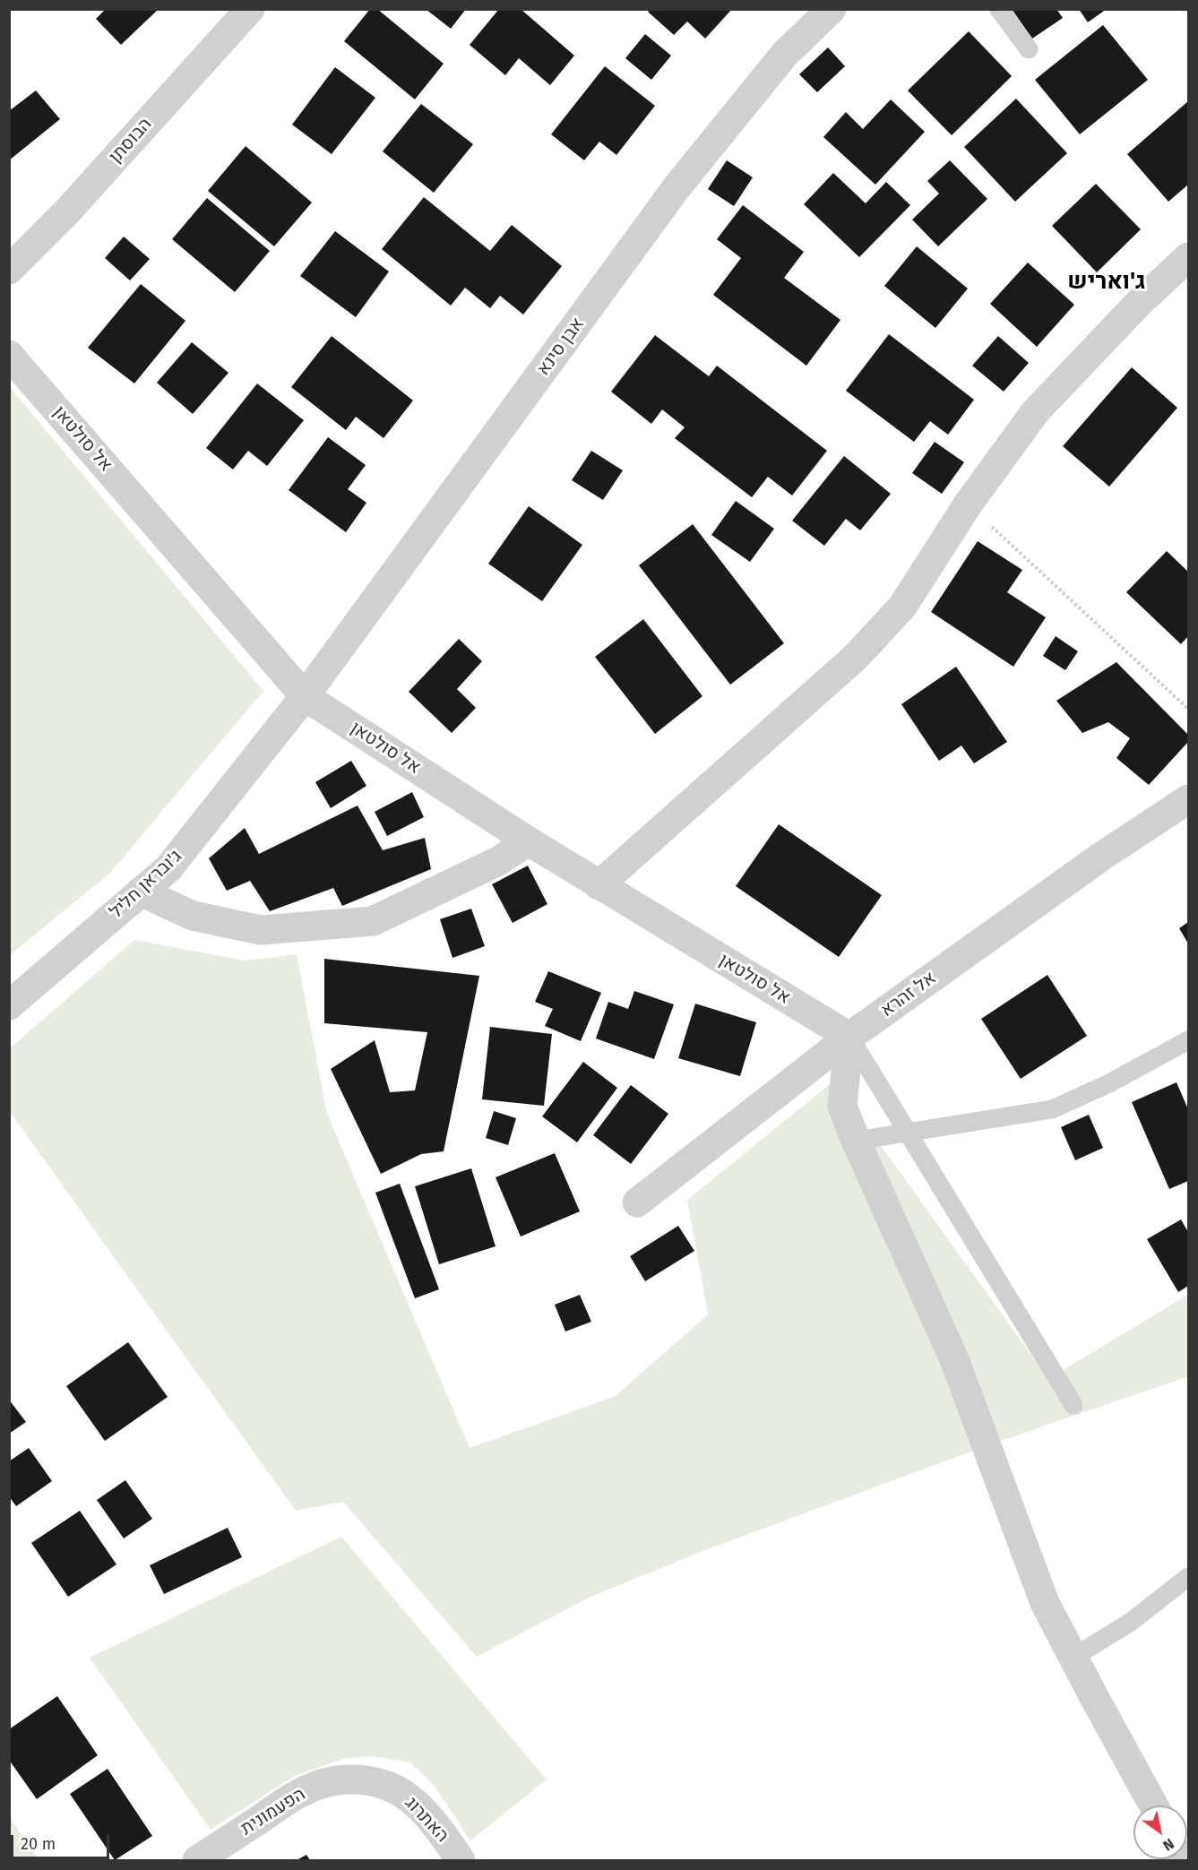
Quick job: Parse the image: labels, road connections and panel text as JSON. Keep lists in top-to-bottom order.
{
  "streets": {
    "street": [
      "הבוסתן",
      "אבן סינא",
      "אל סולטאן",
      "ג'ובראן חליל",
      "אל זהרא",
      "הפעמונית",
      "האתרוג"
    ]
  },
  "crossings": [
    ["אבן סינא", "אל סולטאן"],
    ["אבן סינא", "ג'ובראן חליל"],
    ["אל סולטאן", "ג'ובראן חליל"],
    ["אל סולטאן", "אל זהרא"],
    ["הפעמונית", "האתרוג"]
  ],
  "districts": ["ג'ואריש"],
  "scale_bar": "20 m",
  "north": "bottom right"
}
